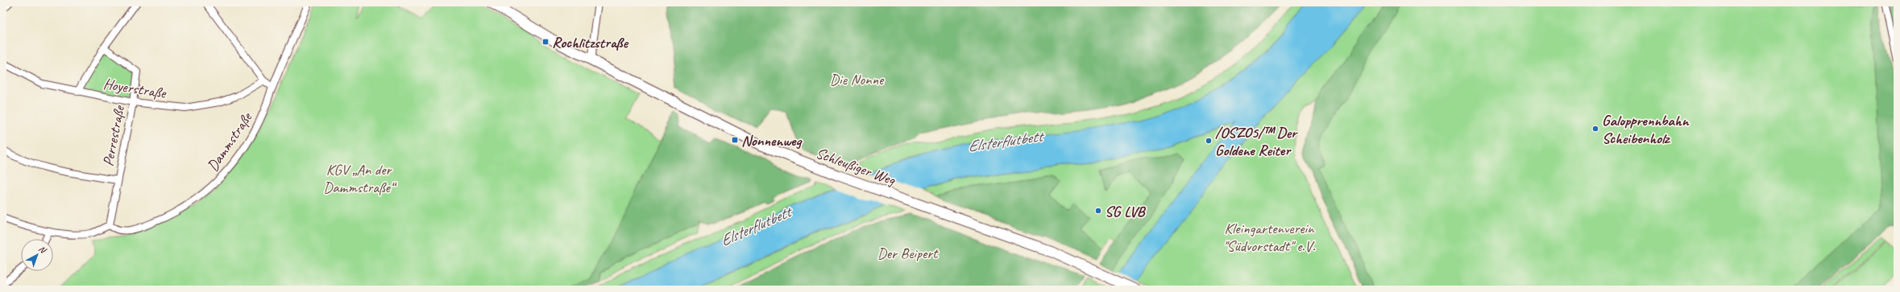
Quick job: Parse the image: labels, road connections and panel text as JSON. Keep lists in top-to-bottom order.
{
  "streets": {
    "main road": ["Schleußiger Weg"],
    "street": ["Hoyerstraße", "Perrestraße", "Dammstraße"]
  },
  "crossings": [
    ["Hoyerstraße", "Perrestraße"],
    ["Perrestraße", "Dammstraße"]
  ],
  "water": ["Elsterflutbett"],
  "parks": [
    "Die Nonne",
    "KGV „An der Dammstraße“",
    "Kleingartenverein \"Südvorstadt\" e.V.",
    "Der Beipert"
  ],
  "places": {
    "transit": ["Rochlitzstraße", "Nonnenweg"],
    "other": ["Galopprennbahn Scheibenholz", "/OSZO5/™ Der Goldene Reiter", "SG LVB"]
  },
  "north": "top right"
}
